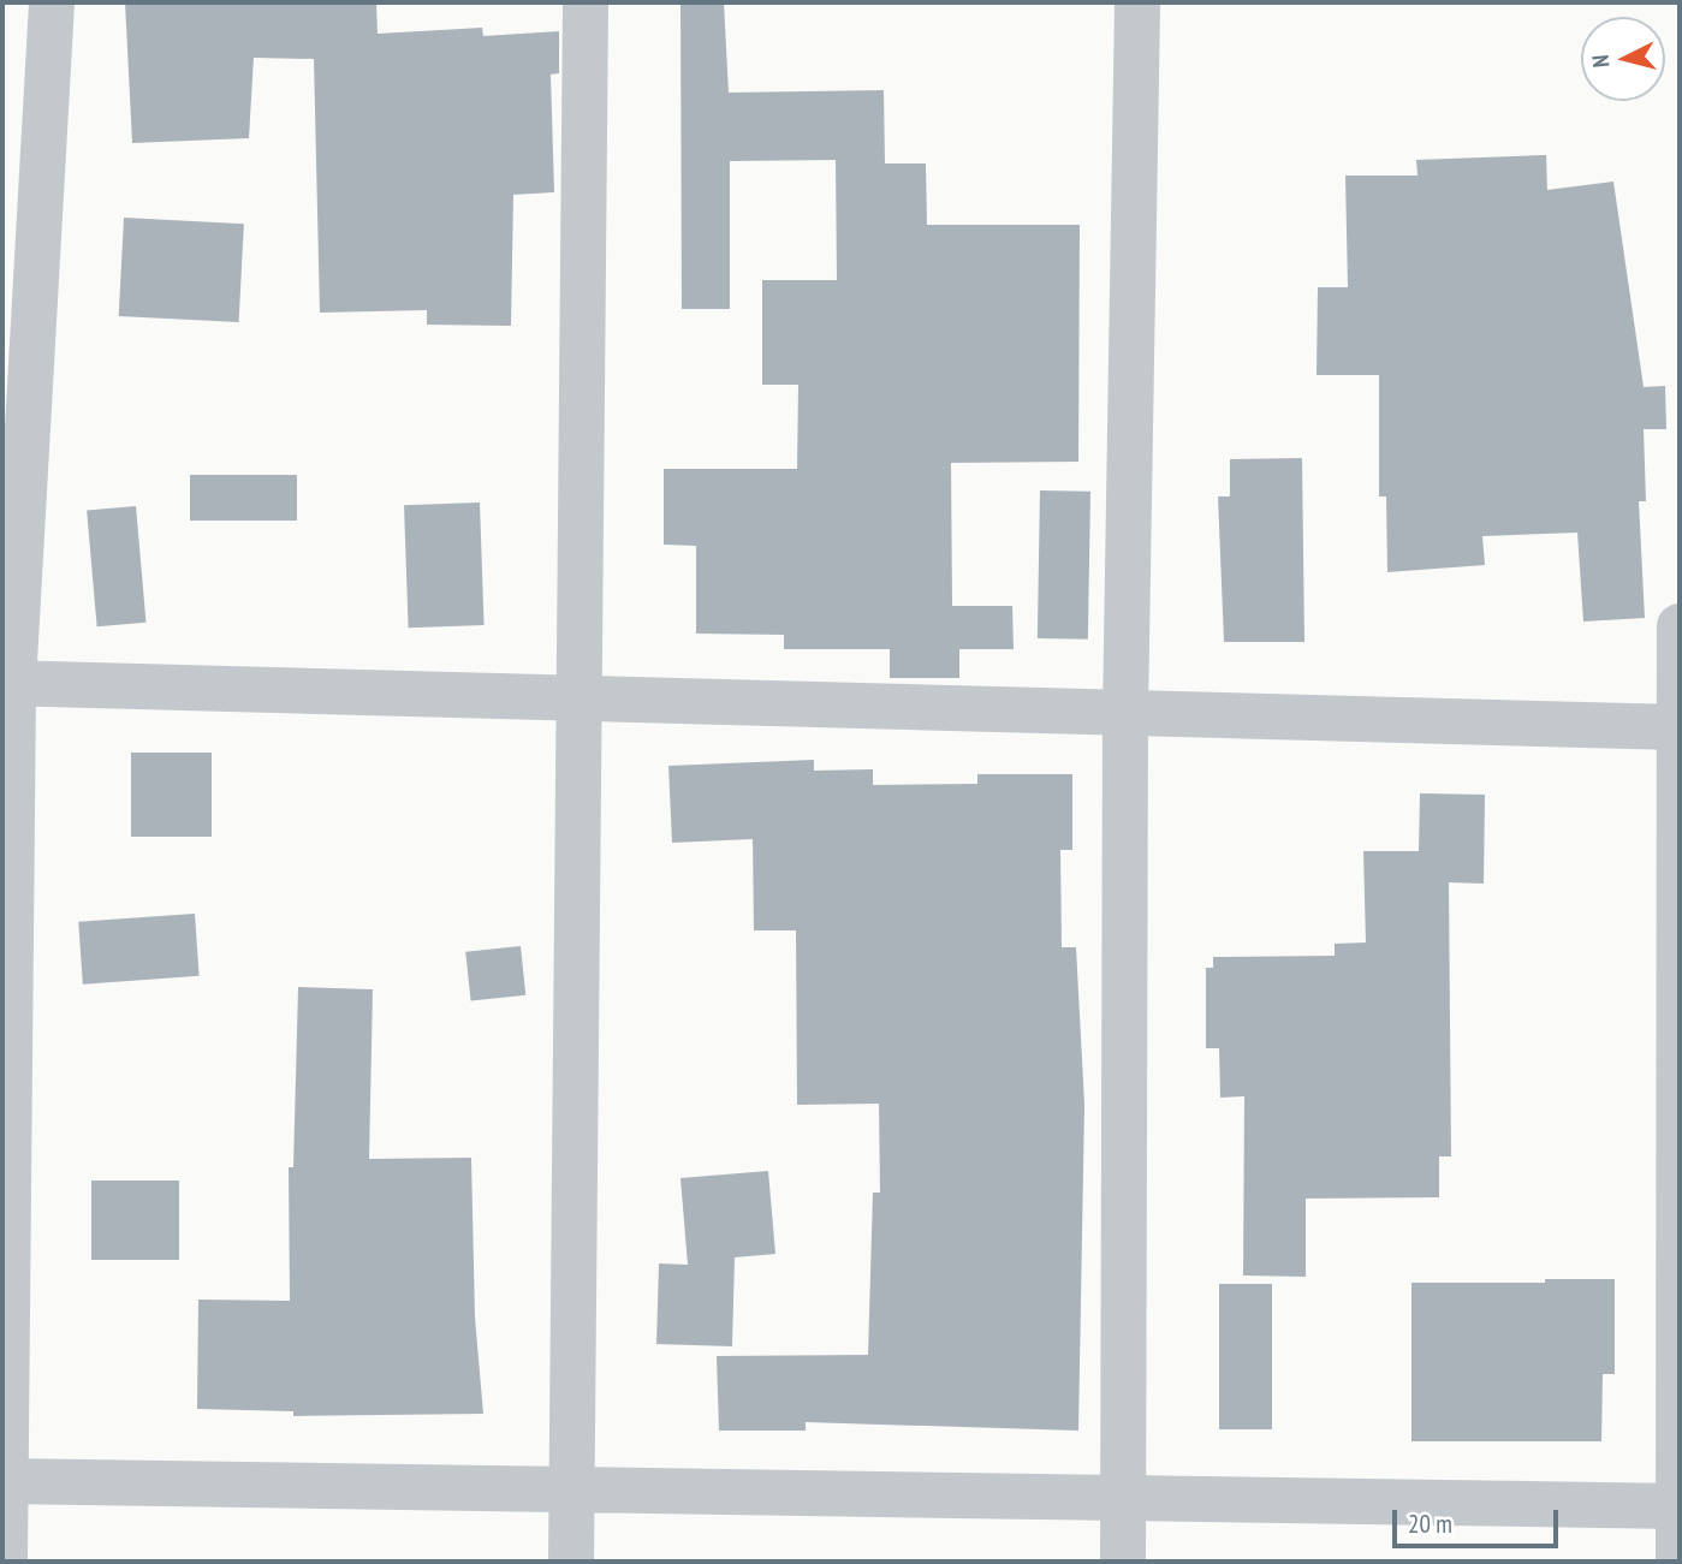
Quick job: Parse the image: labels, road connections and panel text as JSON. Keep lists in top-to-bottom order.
{
  "scale_bar": "20 m",
  "north": "left"
}
